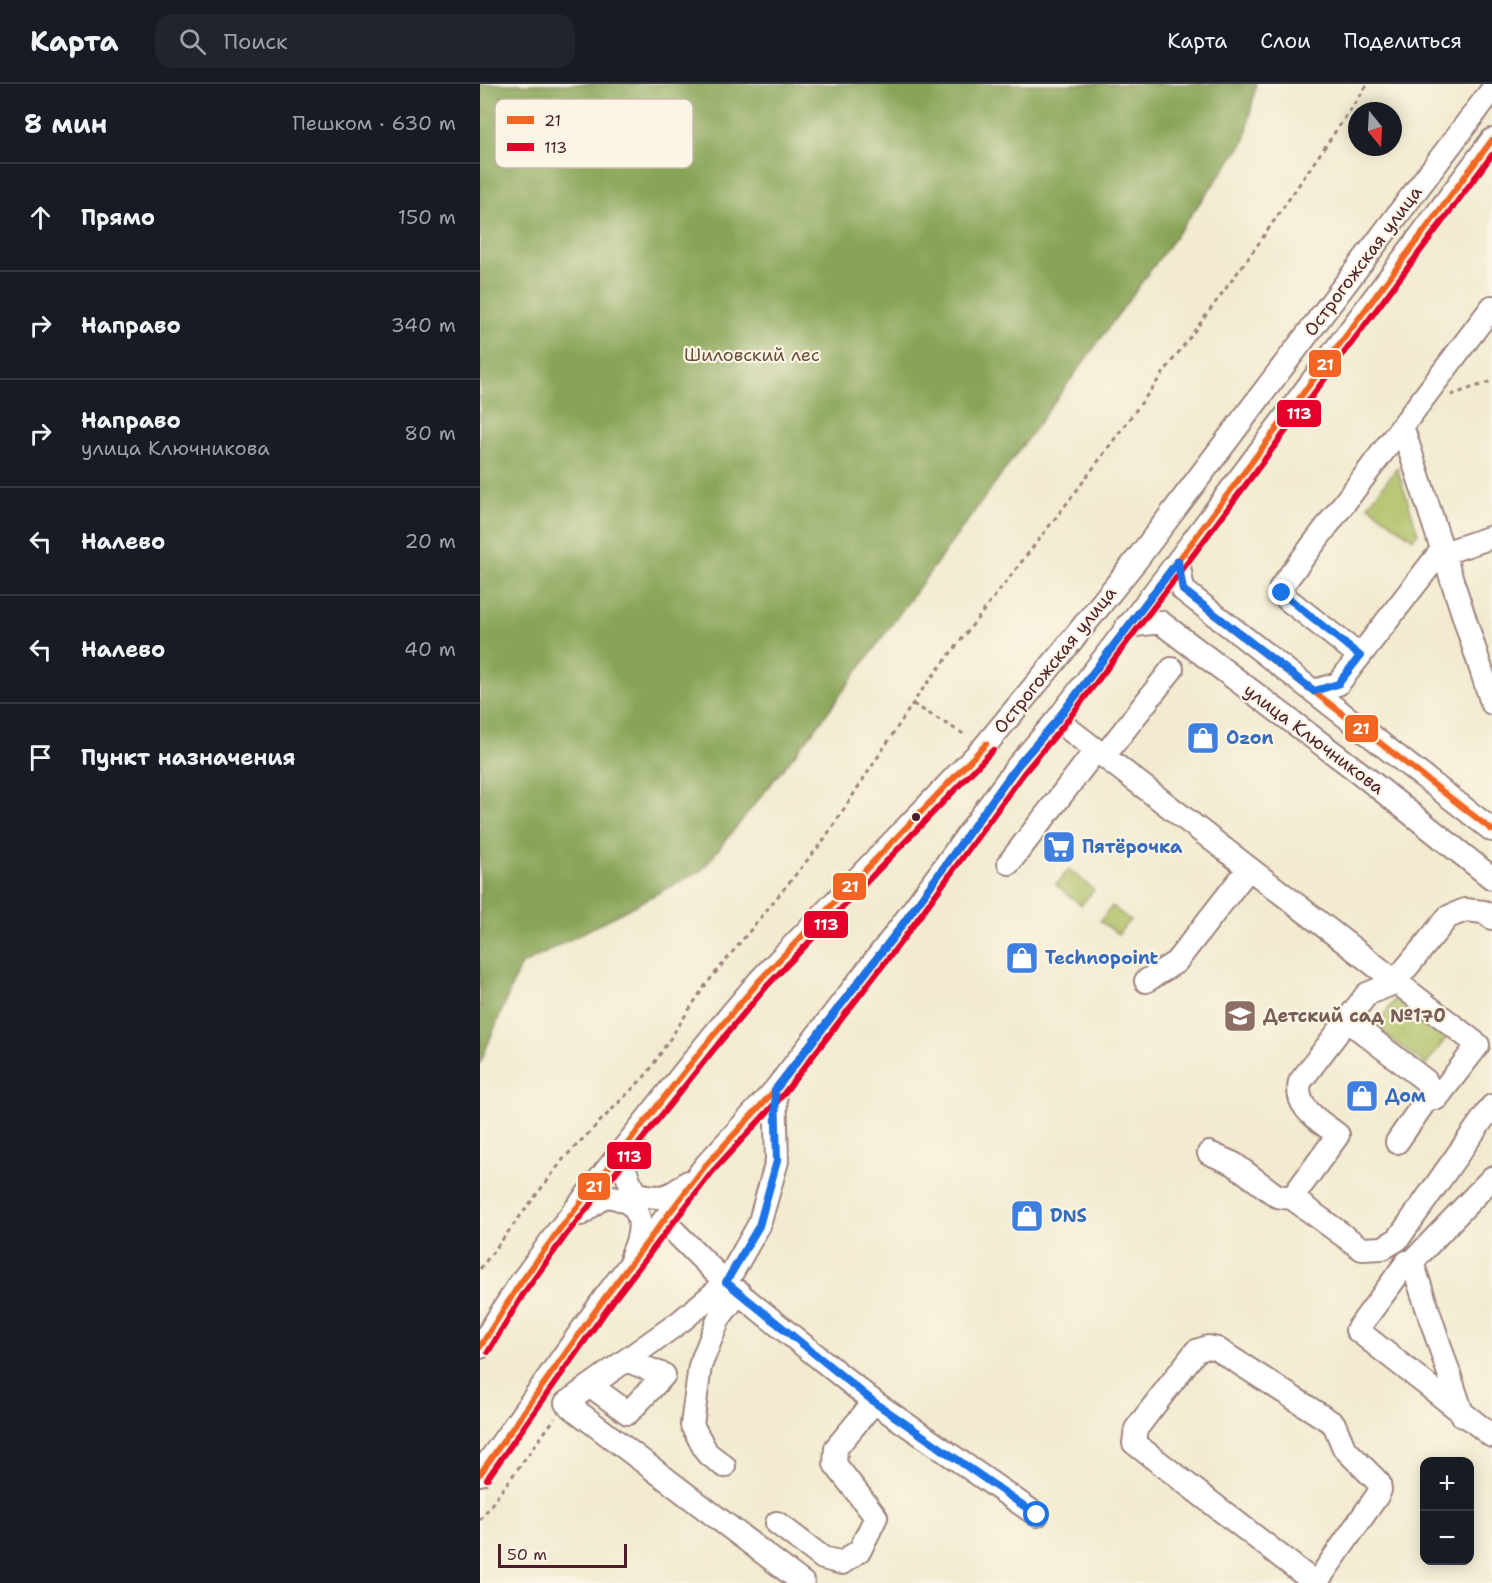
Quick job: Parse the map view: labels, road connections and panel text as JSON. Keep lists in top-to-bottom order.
{
  "streets": {
    "street": ["Острогожская улица", "улица Ключникова"]
  },
  "parks": ["Шиловский лес"],
  "places": {
    "shop": [
      "Ozon",
      "Technopoint",
      "Дом",
      "DNS"
    ],
    "supermarket": ["Пятёрочка"],
    "school or university": ["Детский сад №170"]
  },
  "lines": ["transit line 21", "transit line 113"],
  "legend": ["21", "113"],
  "scale_bar": "50 m",
  "north": "bottom",
  "page": {
    "header": "Карта",
    "search": "Поиск",
    "nav": ["Карта", "Слои", "Поделиться"],
    "heading": ["8 мин", "Пешком · 630 m"],
    "list": [
      ["Прямо", "150 m"],
      ["Направо", "340 m"],
      ["Направо", "улица Ключникова", "80 m"],
      ["Налево", "20 m"],
      ["Налево", "40 m"],
      "Пункт назначения"
    ],
    "map_buttons": ["+", "−"],
    "scale": "50 m"
  }
}
